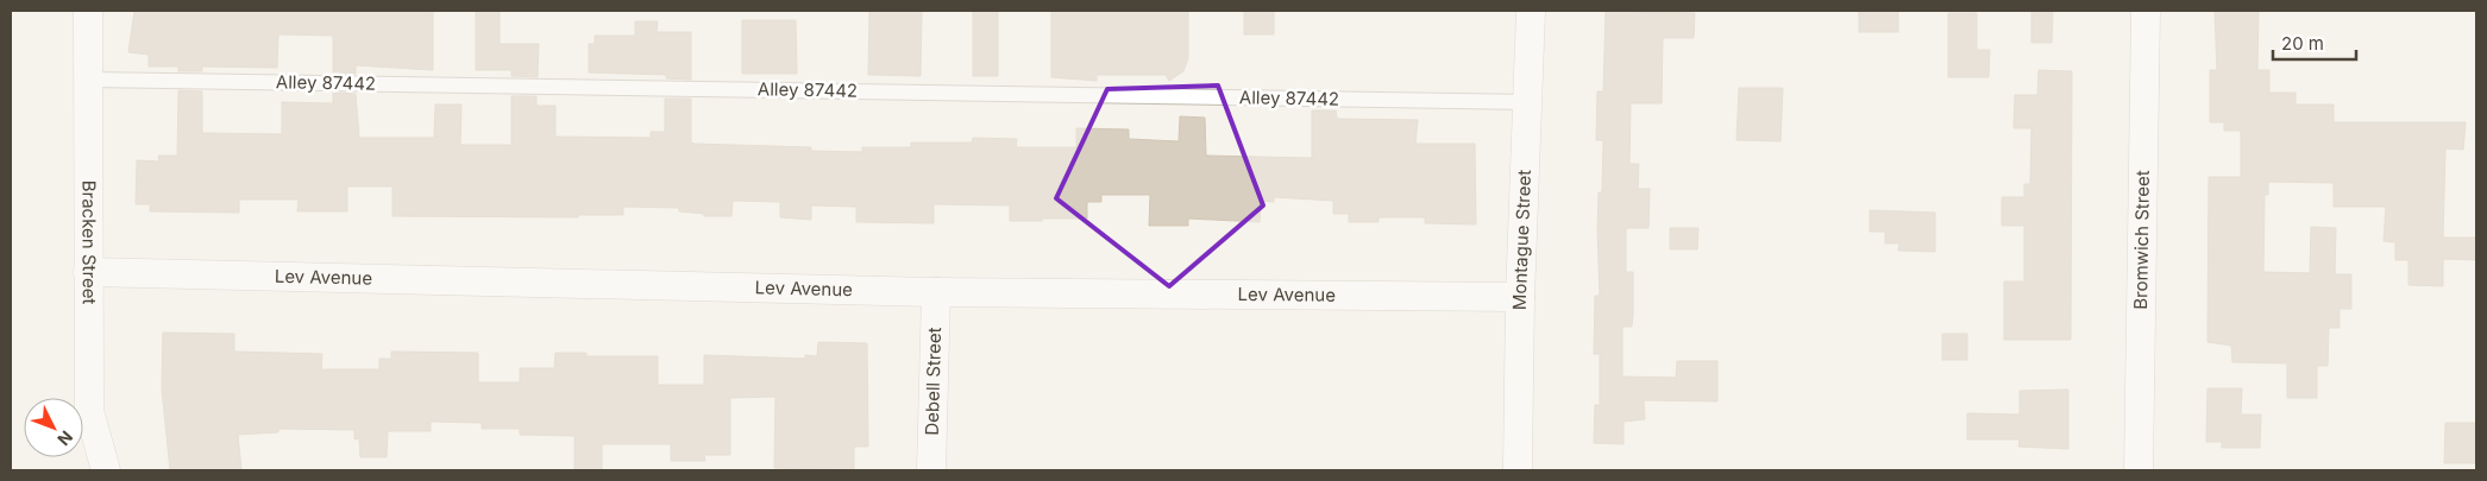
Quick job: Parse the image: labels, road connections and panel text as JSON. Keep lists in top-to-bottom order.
{
  "streets": {
    "street": [
      "Montague Street",
      "Bromwich Street",
      "Bracken Street",
      "Lev Avenue",
      "Debell Street"
    ],
    "lane": ["Alley 87442"]
  },
  "crossings": [
    ["Alley 87442", "Montague Street"],
    ["Alley 87442", "Bracken Street"],
    ["Montague Street", "Lev Avenue"],
    ["Bracken Street", "Lev Avenue"],
    ["Lev Avenue", "Debell Street"]
  ],
  "scale_bar": "20 m",
  "north": "bottom right"
}
